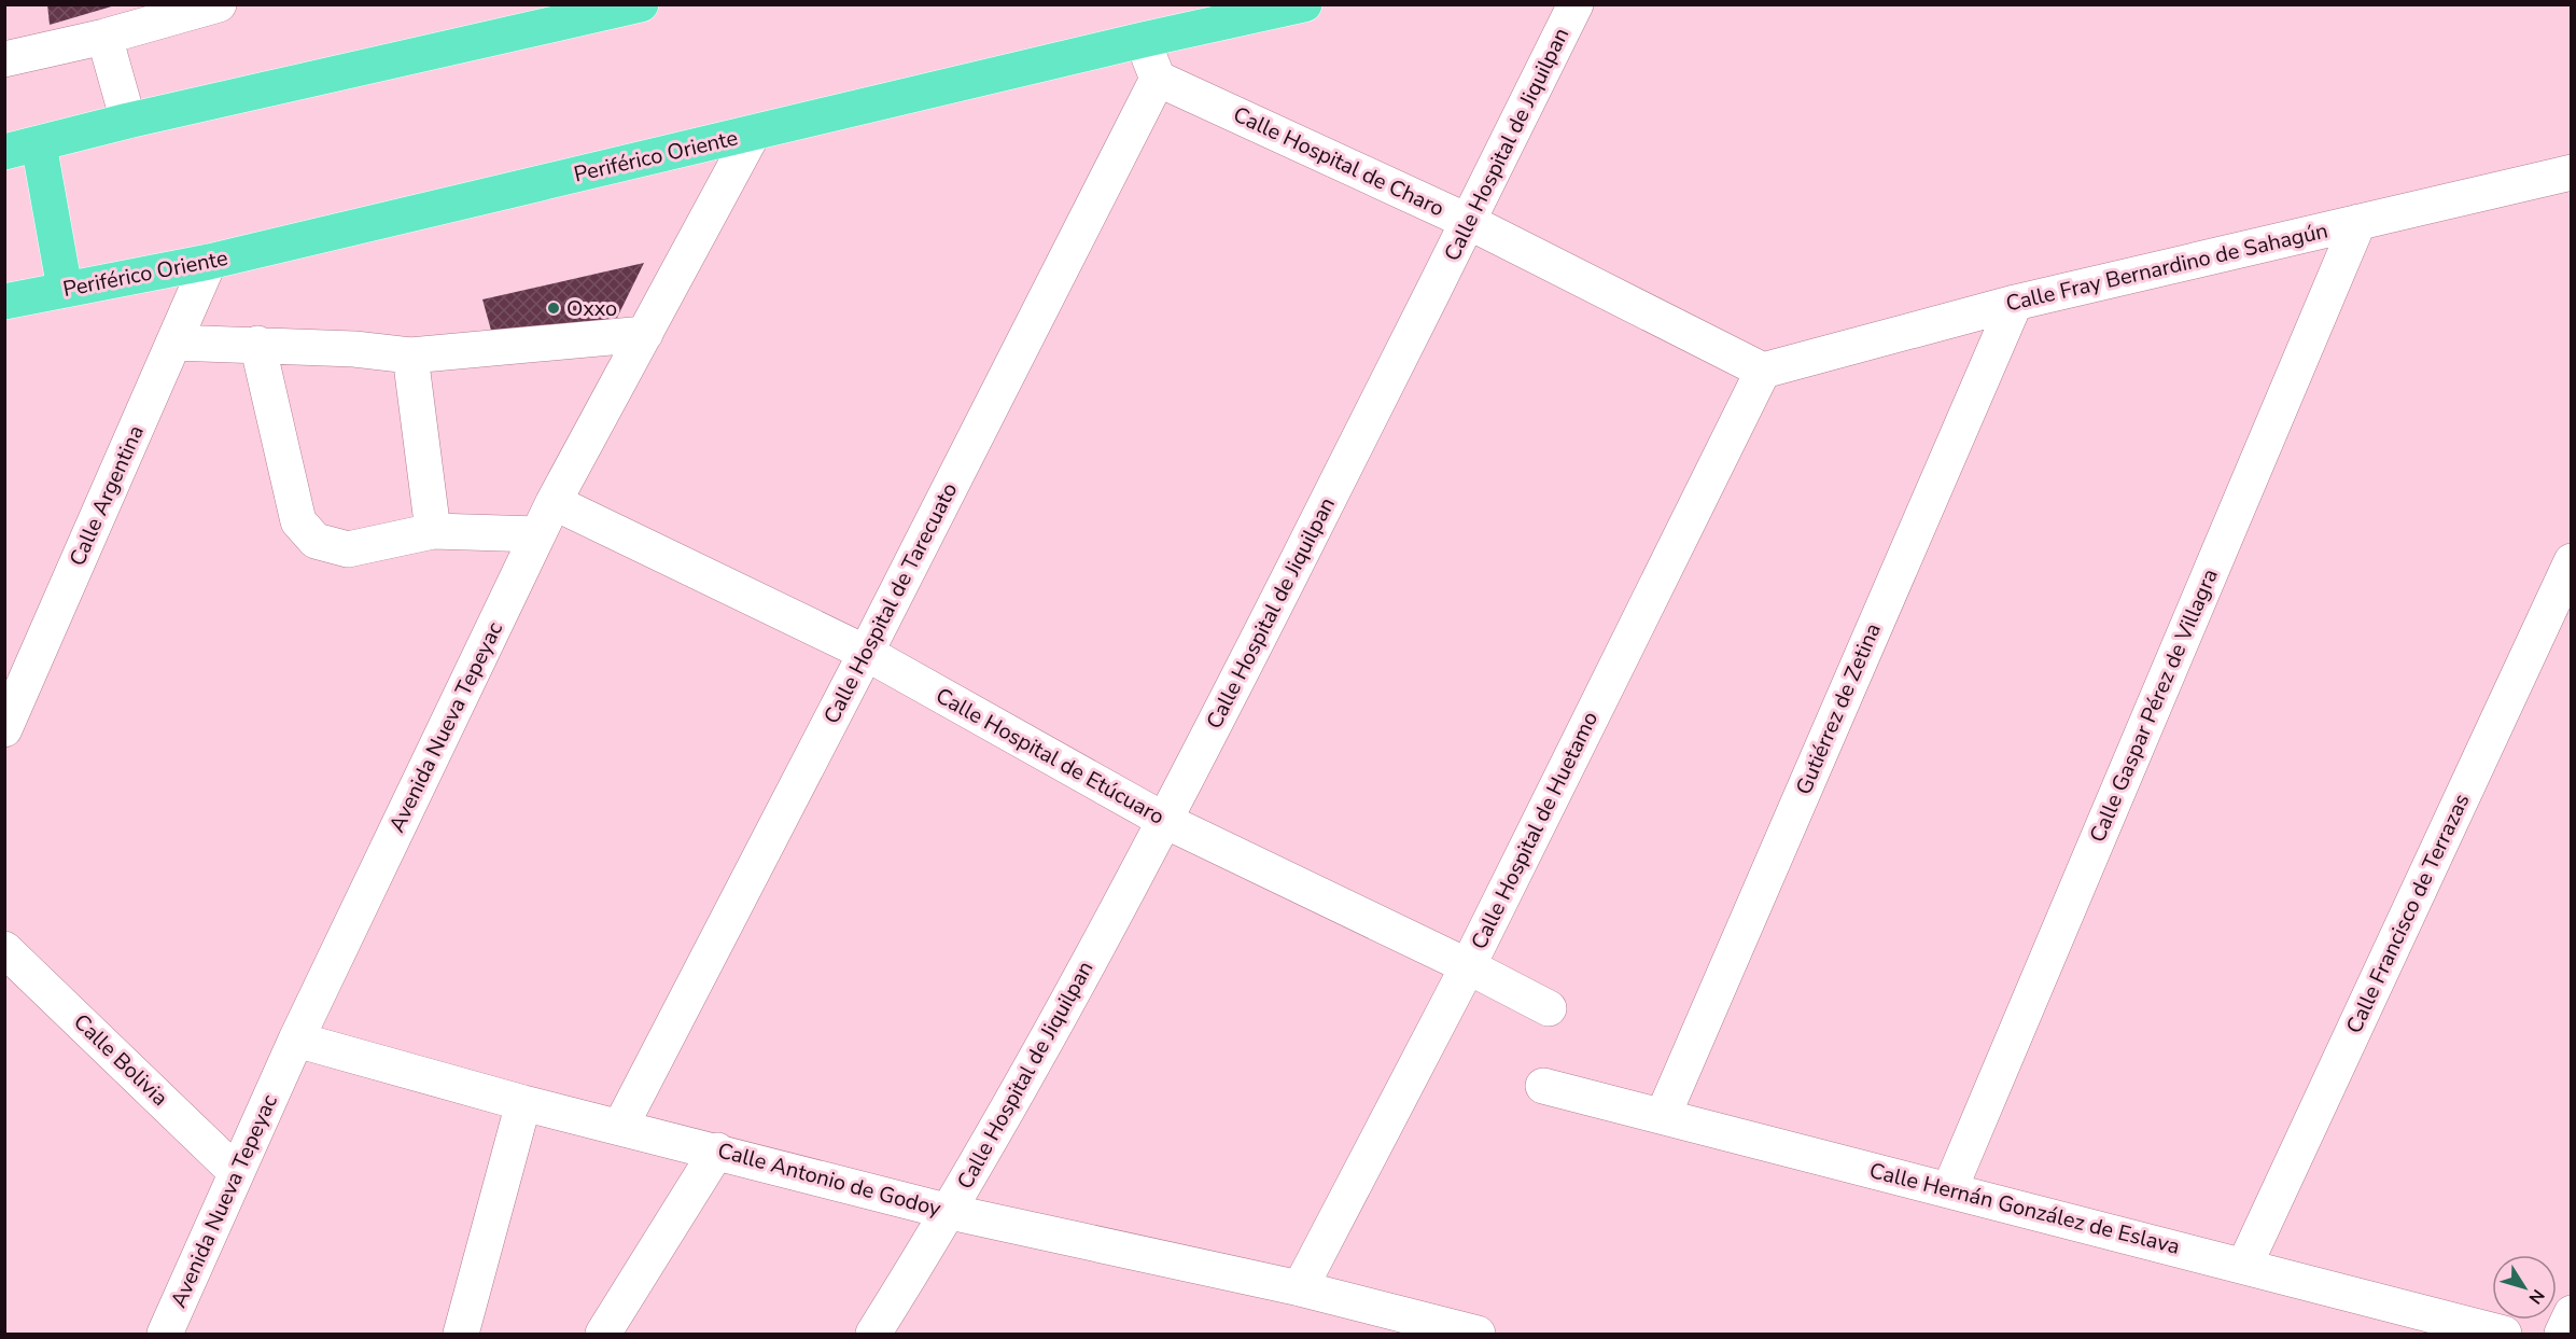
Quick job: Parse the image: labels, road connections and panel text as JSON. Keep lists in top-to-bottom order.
{
  "streets": {
    "highway": ["Periférico Oriente"],
    "street": [
      "Calle Hospital de Jiquilpan",
      "Calle Hospital de Charo",
      "Calle Fray Bernardino de Sahagún",
      "Calle Argentina",
      "Calle Hospital de Tarecuato",
      "Calle Gaspar Pérez de Villagra",
      "Gutiérrez de Zetina",
      "Avenida Nueva Tepeyac",
      "Calle Hospital de Etúcuaro",
      "Calle Hospital de Huetamo",
      "Calle Francisco de Terrazas",
      "Calle Bolivia",
      "Calle Antonio de Godoy",
      "Calle Hernán González de Eslava"
    ]
  },
  "crossings": [
    ["Calle Hospital de Jiquilpan", "Calle Hospital de Charo"],
    ["Calle Hospital de Jiquilpan", "Calle Hospital de Etúcuaro"],
    ["Calle Hospital de Jiquilpan", "Calle Antonio de Godoy"],
    ["Periférico Oriente", "Calle Argentina"],
    ["Periférico Oriente", "Avenida Nueva Tepeyac"],
    ["Calle Hospital de Charo", "Calle Fray Bernardino de Sahagún"],
    ["Calle Hospital de Charo", "Calle Hospital de Tarecuato"],
    ["Calle Hospital de Charo", "Calle Hospital de Huetamo"],
    ["Calle Fray Bernardino de Sahagún", "Calle Gaspar Pérez de Villagra"],
    ["Calle Fray Bernardino de Sahagún", "Gutiérrez de Zetina"],
    ["Calle Fray Bernardino de Sahagún", "Calle Hospital de Huetamo"],
    ["Calle Hospital de Tarecuato", "Calle Hospital de Etúcuaro"],
    ["Calle Hospital de Tarecuato", "Calle Antonio de Godoy"],
    ["Calle Gaspar Pérez de Villagra", "Calle Hernán González de Eslava"],
    ["Gutiérrez de Zetina", "Calle Hernán González de Eslava"],
    ["Avenida Nueva Tepeyac", "Calle Hospital de Etúcuaro"],
    ["Avenida Nueva Tepeyac", "Calle Bolivia"],
    ["Avenida Nueva Tepeyac", "Calle Antonio de Godoy"],
    ["Calle Hospital de Etúcuaro", "Calle Hospital de Huetamo"],
    ["Calle Hospital de Huetamo", "Calle Antonio de Godoy"],
    ["Calle Francisco de Terrazas", "Calle Hernán González de Eslava"]
  ],
  "places": ["Oxxo"],
  "north": "bottom right"
}
